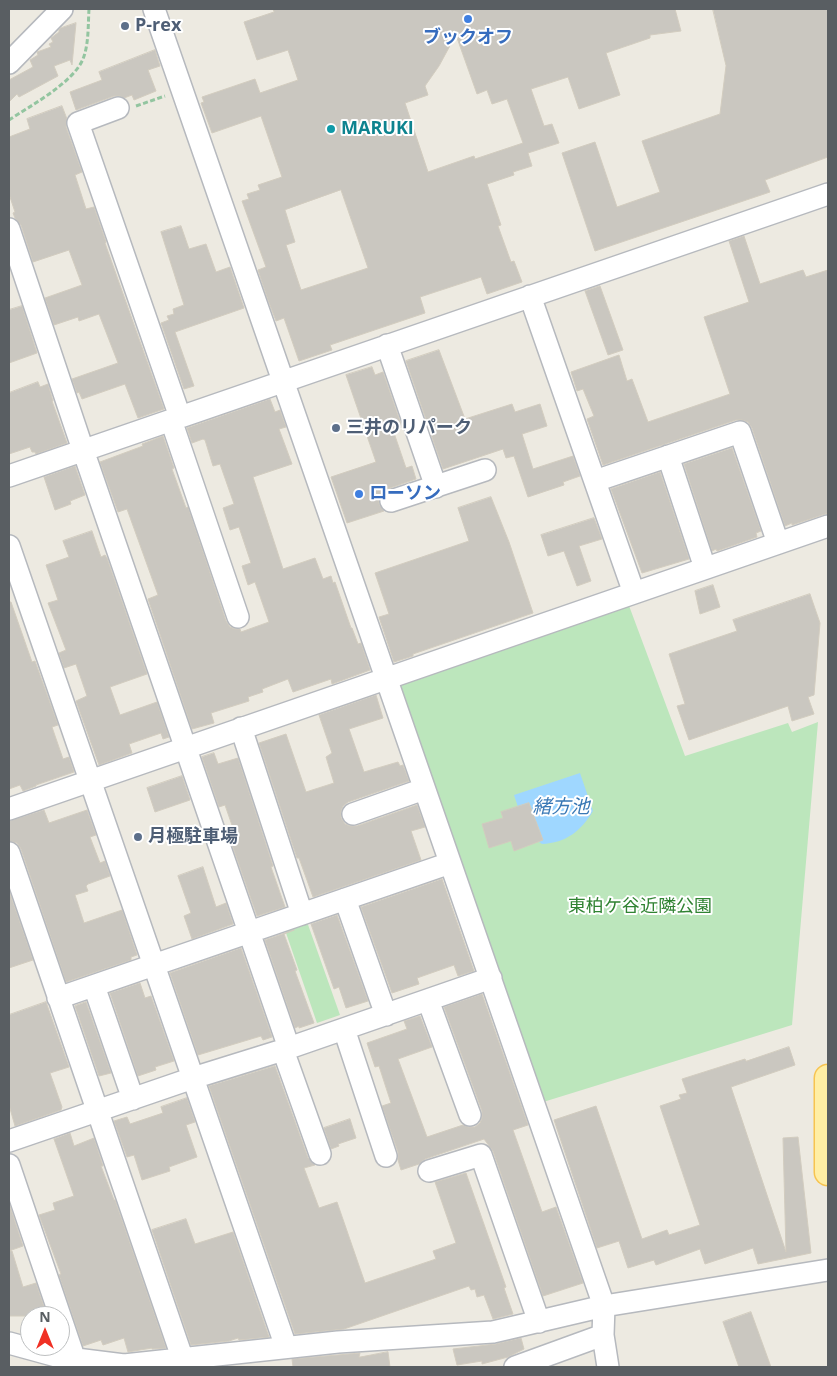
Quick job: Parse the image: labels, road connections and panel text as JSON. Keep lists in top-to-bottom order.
{
  "water": ["緒方池"],
  "parks": ["東柏ケ谷近隣公園"],
  "places": [
    "ブックオフ",
    "P-rex",
    "MARUKI",
    "三井のリパーク",
    "ローソン",
    "月極駐車場"
  ],
  "north": "top"
}
